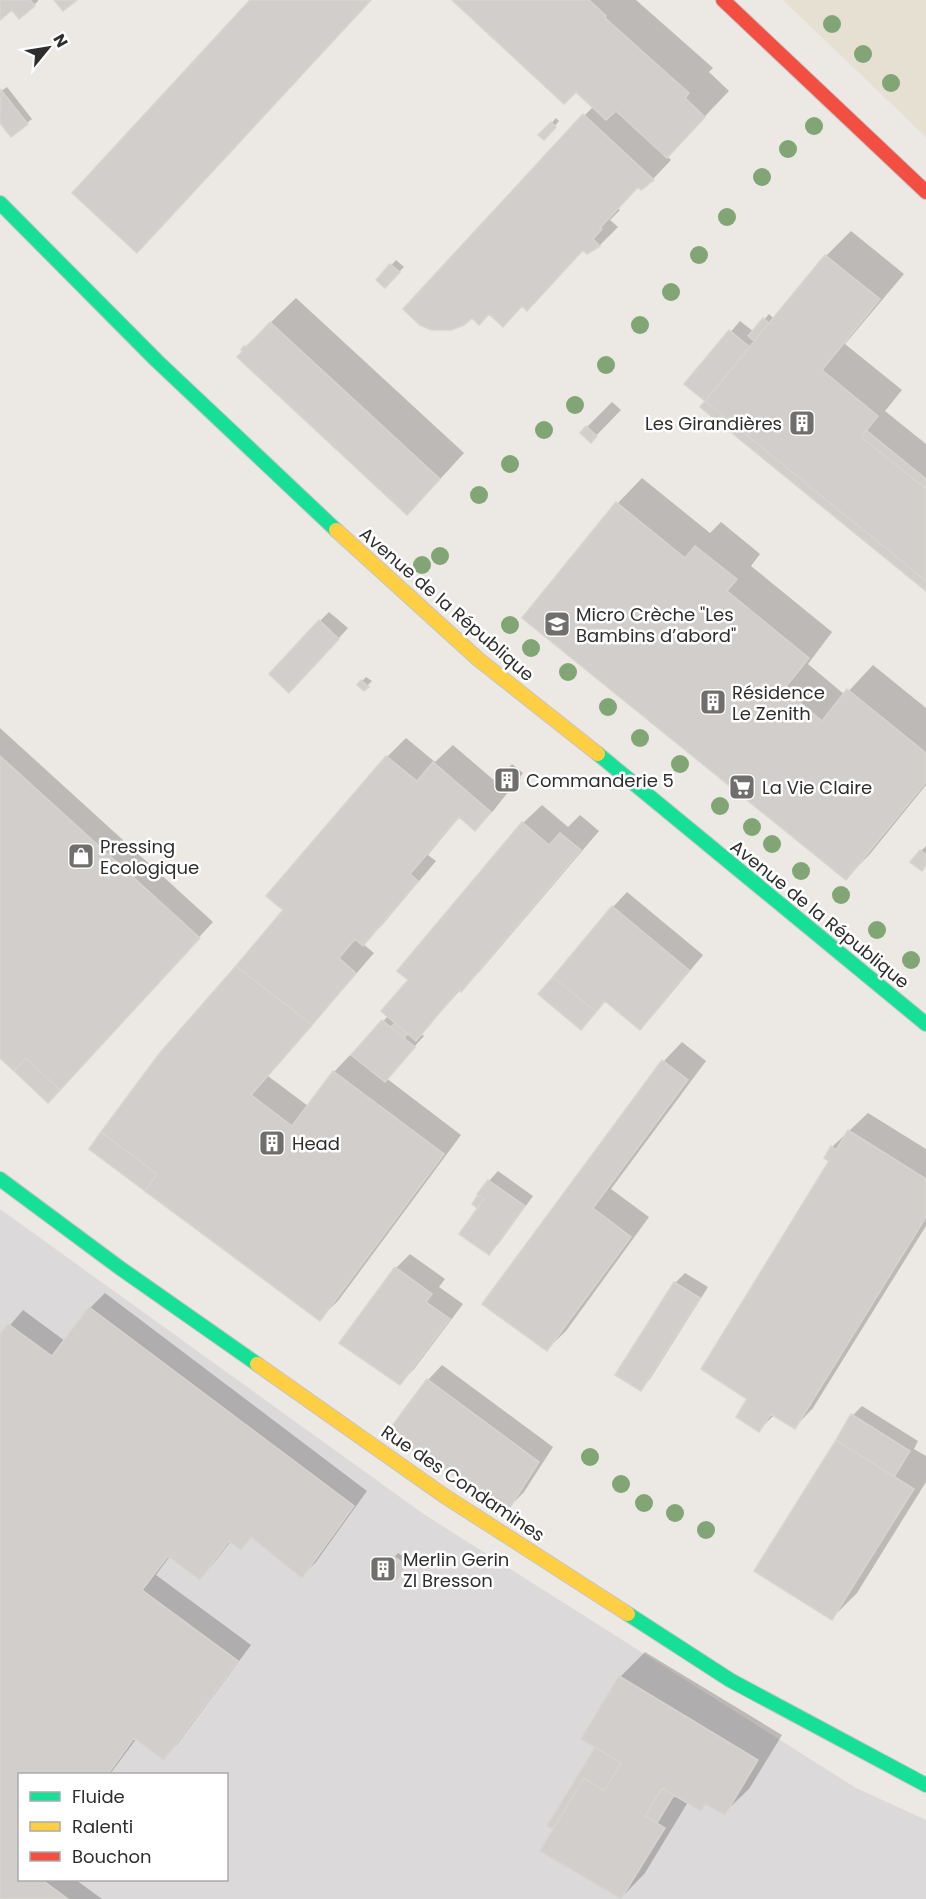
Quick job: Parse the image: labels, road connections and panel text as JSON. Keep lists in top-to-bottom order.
{
  "streets": {
    "street": ["Avenue de la République", "Rue des Condamines"]
  },
  "places": {
    "building": [
      "Les Girandières",
      "Résidence Le Zenith",
      "Commanderie 5",
      "Head",
      "Merlin Gerin ZI Bresson"
    ],
    "school or university": ["Micro Crèche \"Les Bambins d’abord\""],
    "supermarket": ["La Vie Claire"],
    "shop": ["Pressing Ecologique"]
  },
  "legend": ["Fluide", "Ralenti", "Bouchon"],
  "north": "top right"
}
